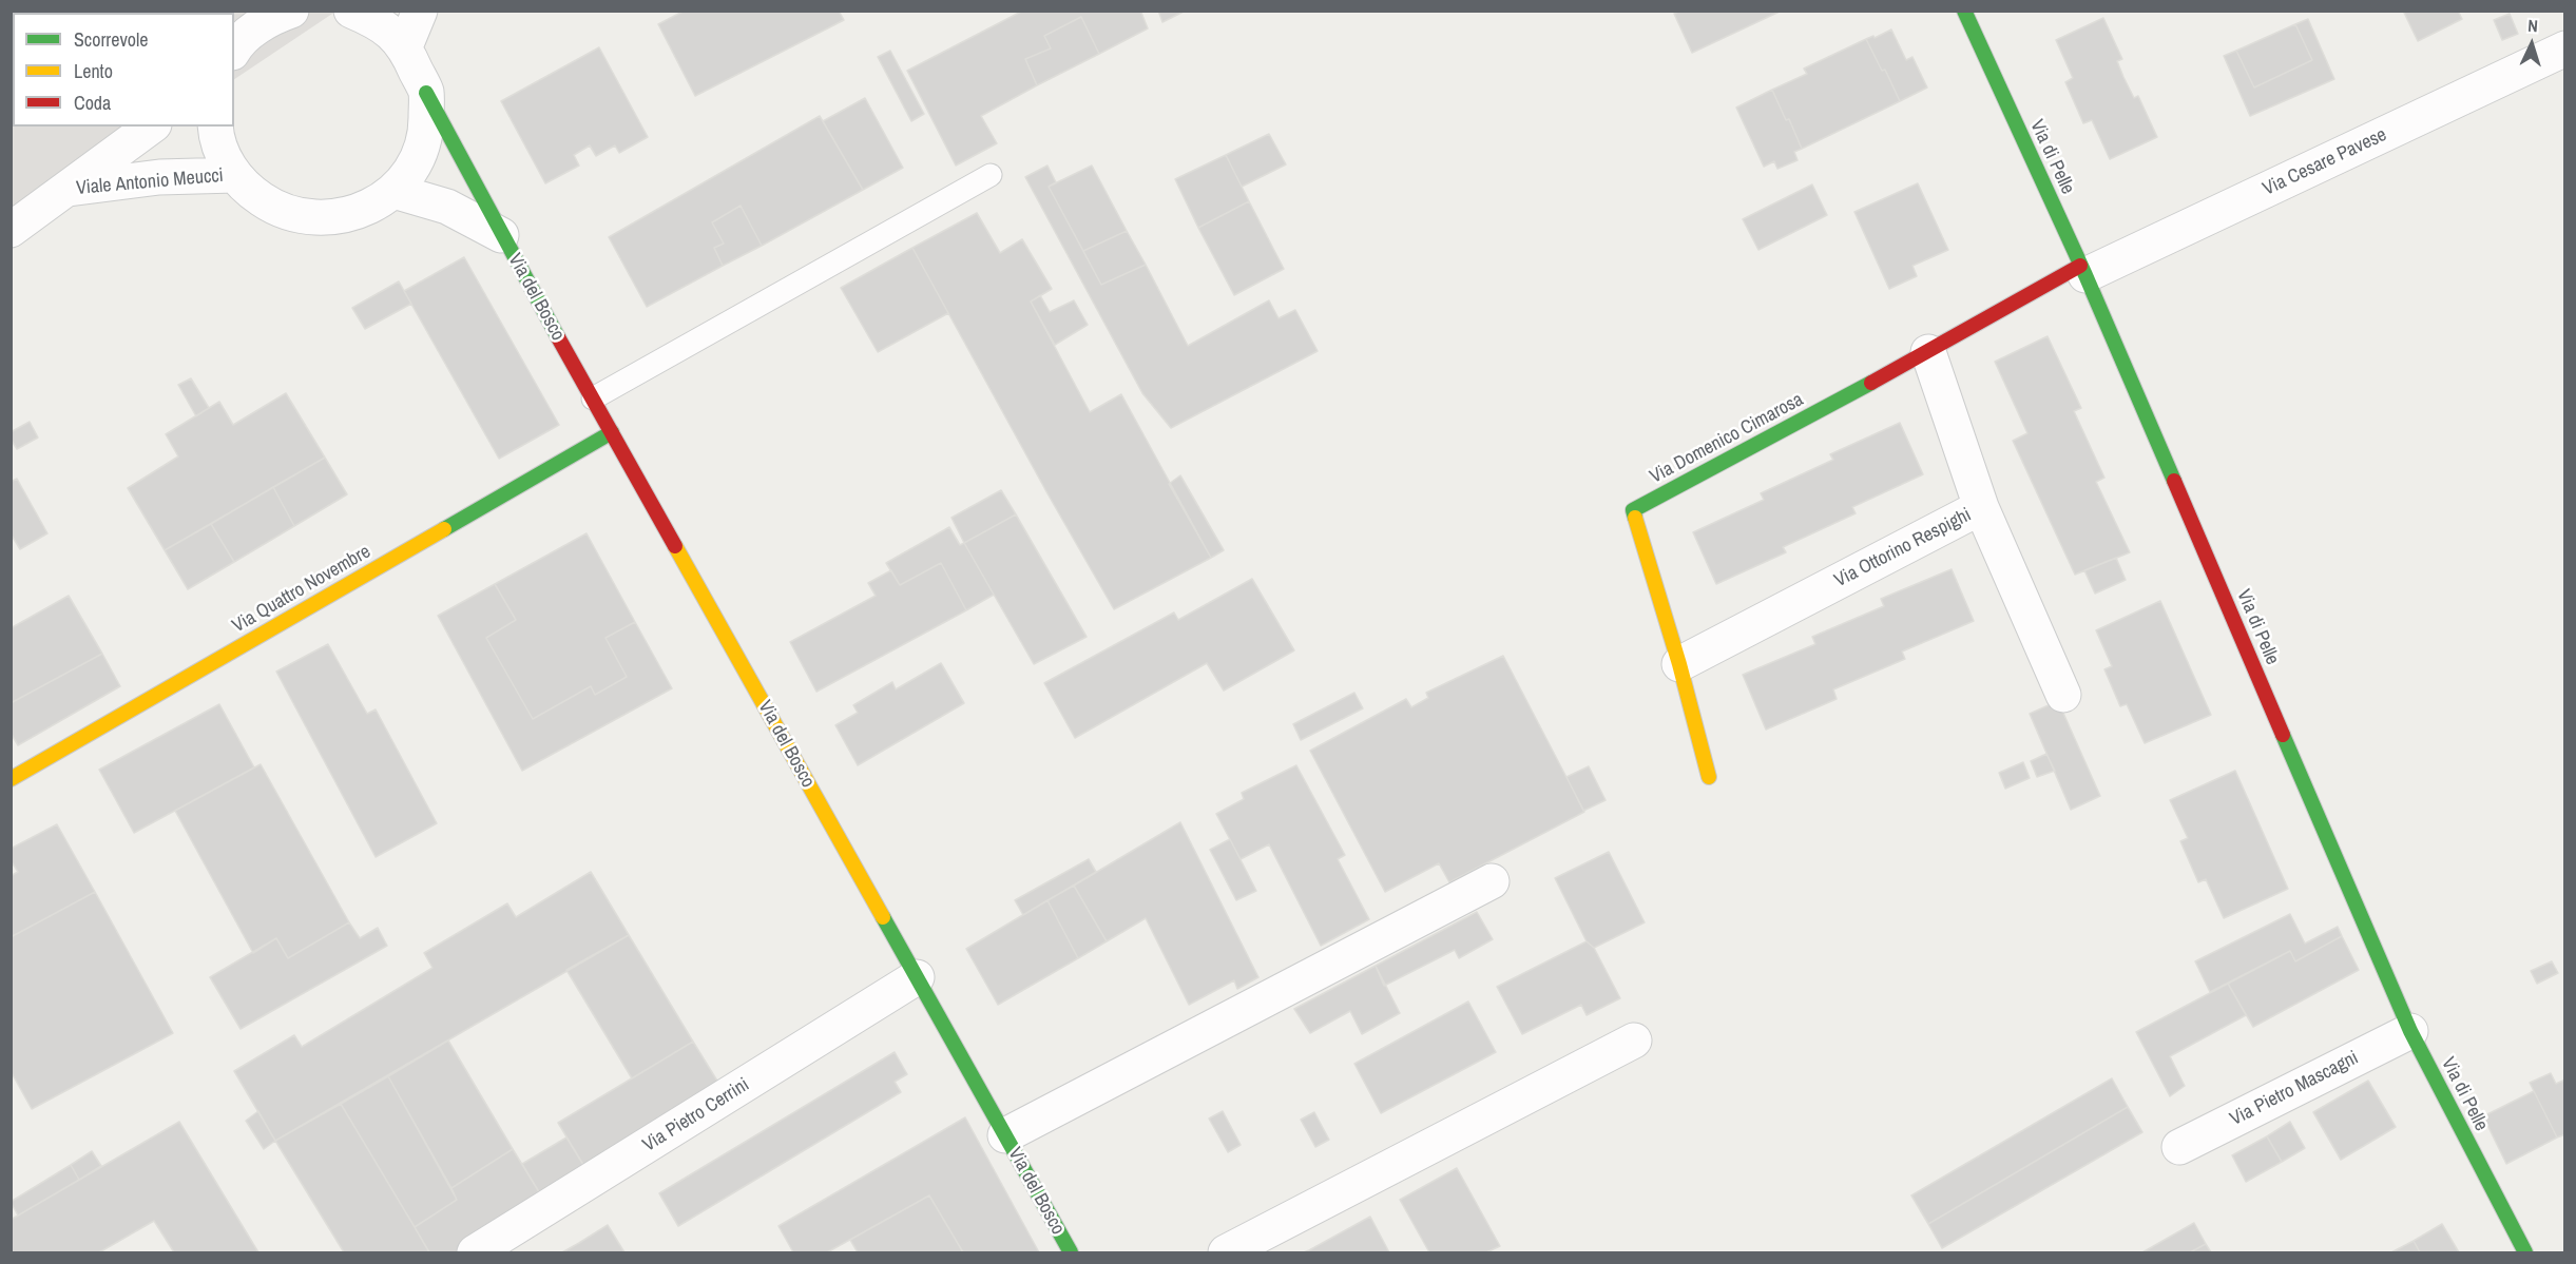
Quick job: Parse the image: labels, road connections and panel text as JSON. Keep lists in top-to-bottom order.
{
  "streets": {
    "street": [
      "Via di Pelle",
      "Via Cesare Pavese",
      "Viale Antonio Meucci",
      "Via del Bosco",
      "Via Domenico Cimarosa",
      "Via Ottorino Respighi",
      "Via Quattro Novembre",
      "Via Pietro Mascagni",
      "Via Pietro Cerrini"
    ]
  },
  "crossings": [
    ["Via di Pelle", "Via Cesare Pavese"],
    ["Via di Pelle", "Via Domenico Cimarosa"],
    ["Via di Pelle", "Via Pietro Mascagni"],
    ["Via Cesare Pavese", "Via Domenico Cimarosa"],
    ["Viale Antonio Meucci", "Via del Bosco"],
    ["Via del Bosco", "Via Quattro Novembre"],
    ["Via del Bosco", "Via Pietro Cerrini"],
    ["Via Domenico Cimarosa", "Via Ottorino Respighi"]
  ],
  "legend": ["Scorrevole", "Lento", "Coda"],
  "north": "top"
}
